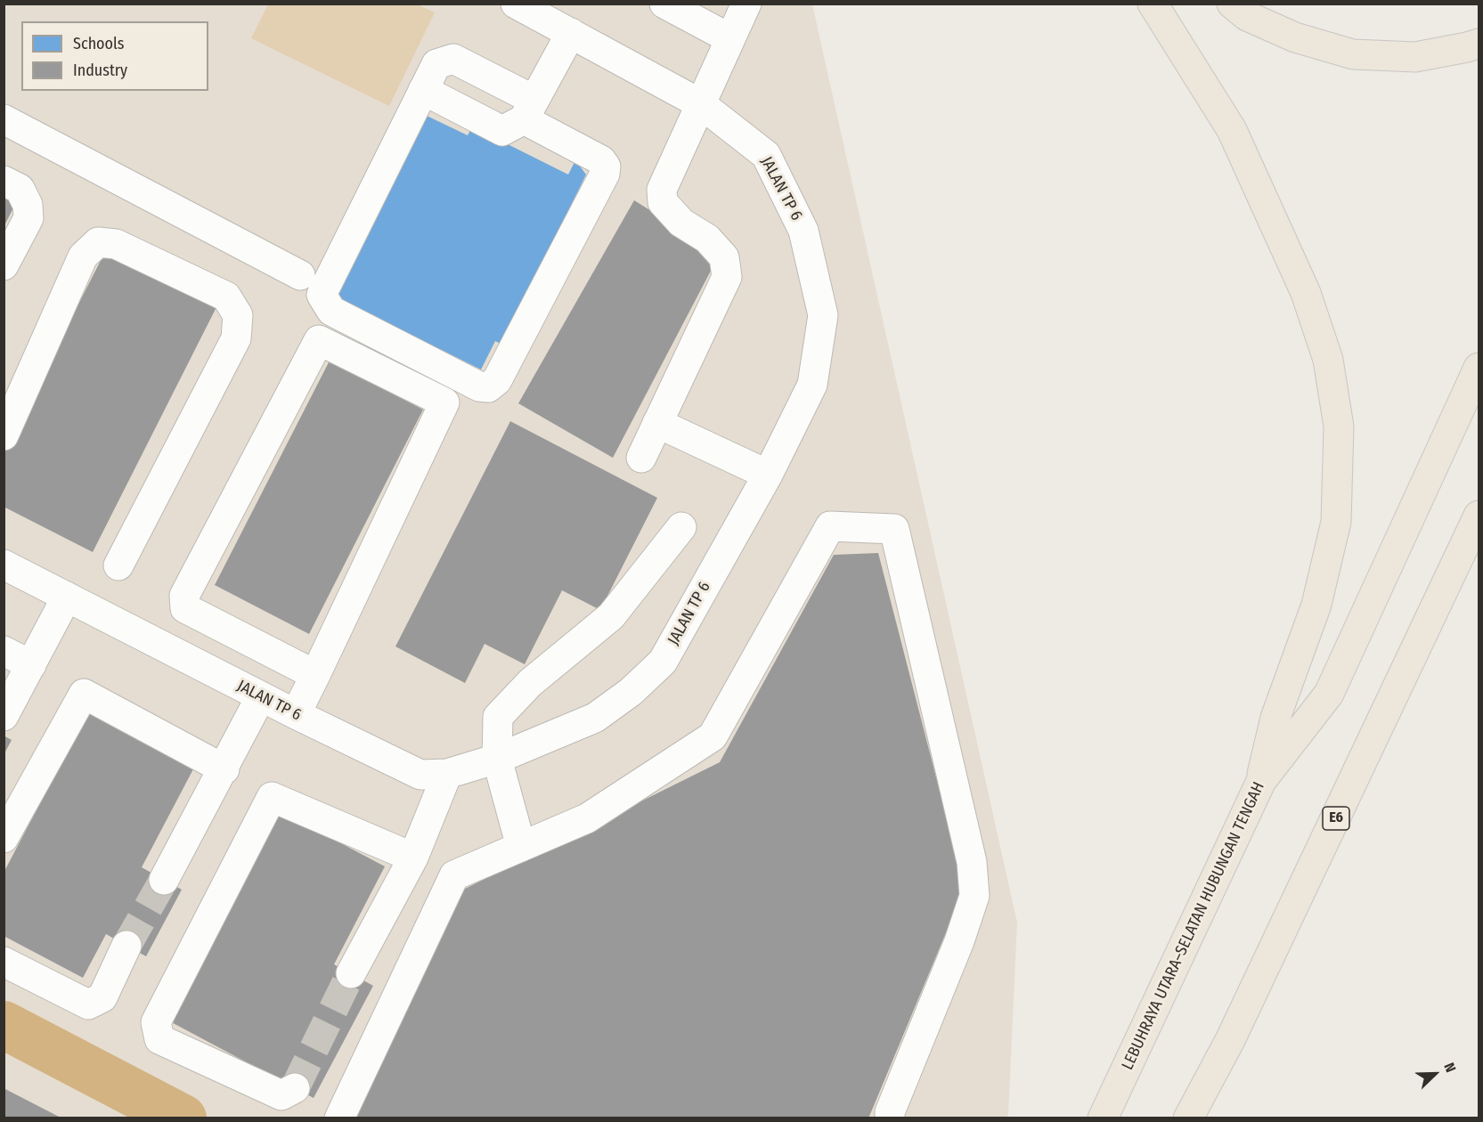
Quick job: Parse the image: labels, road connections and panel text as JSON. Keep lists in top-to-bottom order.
{
  "streets": {
    "highway": ["E6", "LEBUHRAYA UTARA–SELATAN HUBUNGAN TENGAH"],
    "street": ["JALAN TP 6"]
  },
  "legend": ["Schools", "Industry"],
  "north": "top right"
}
